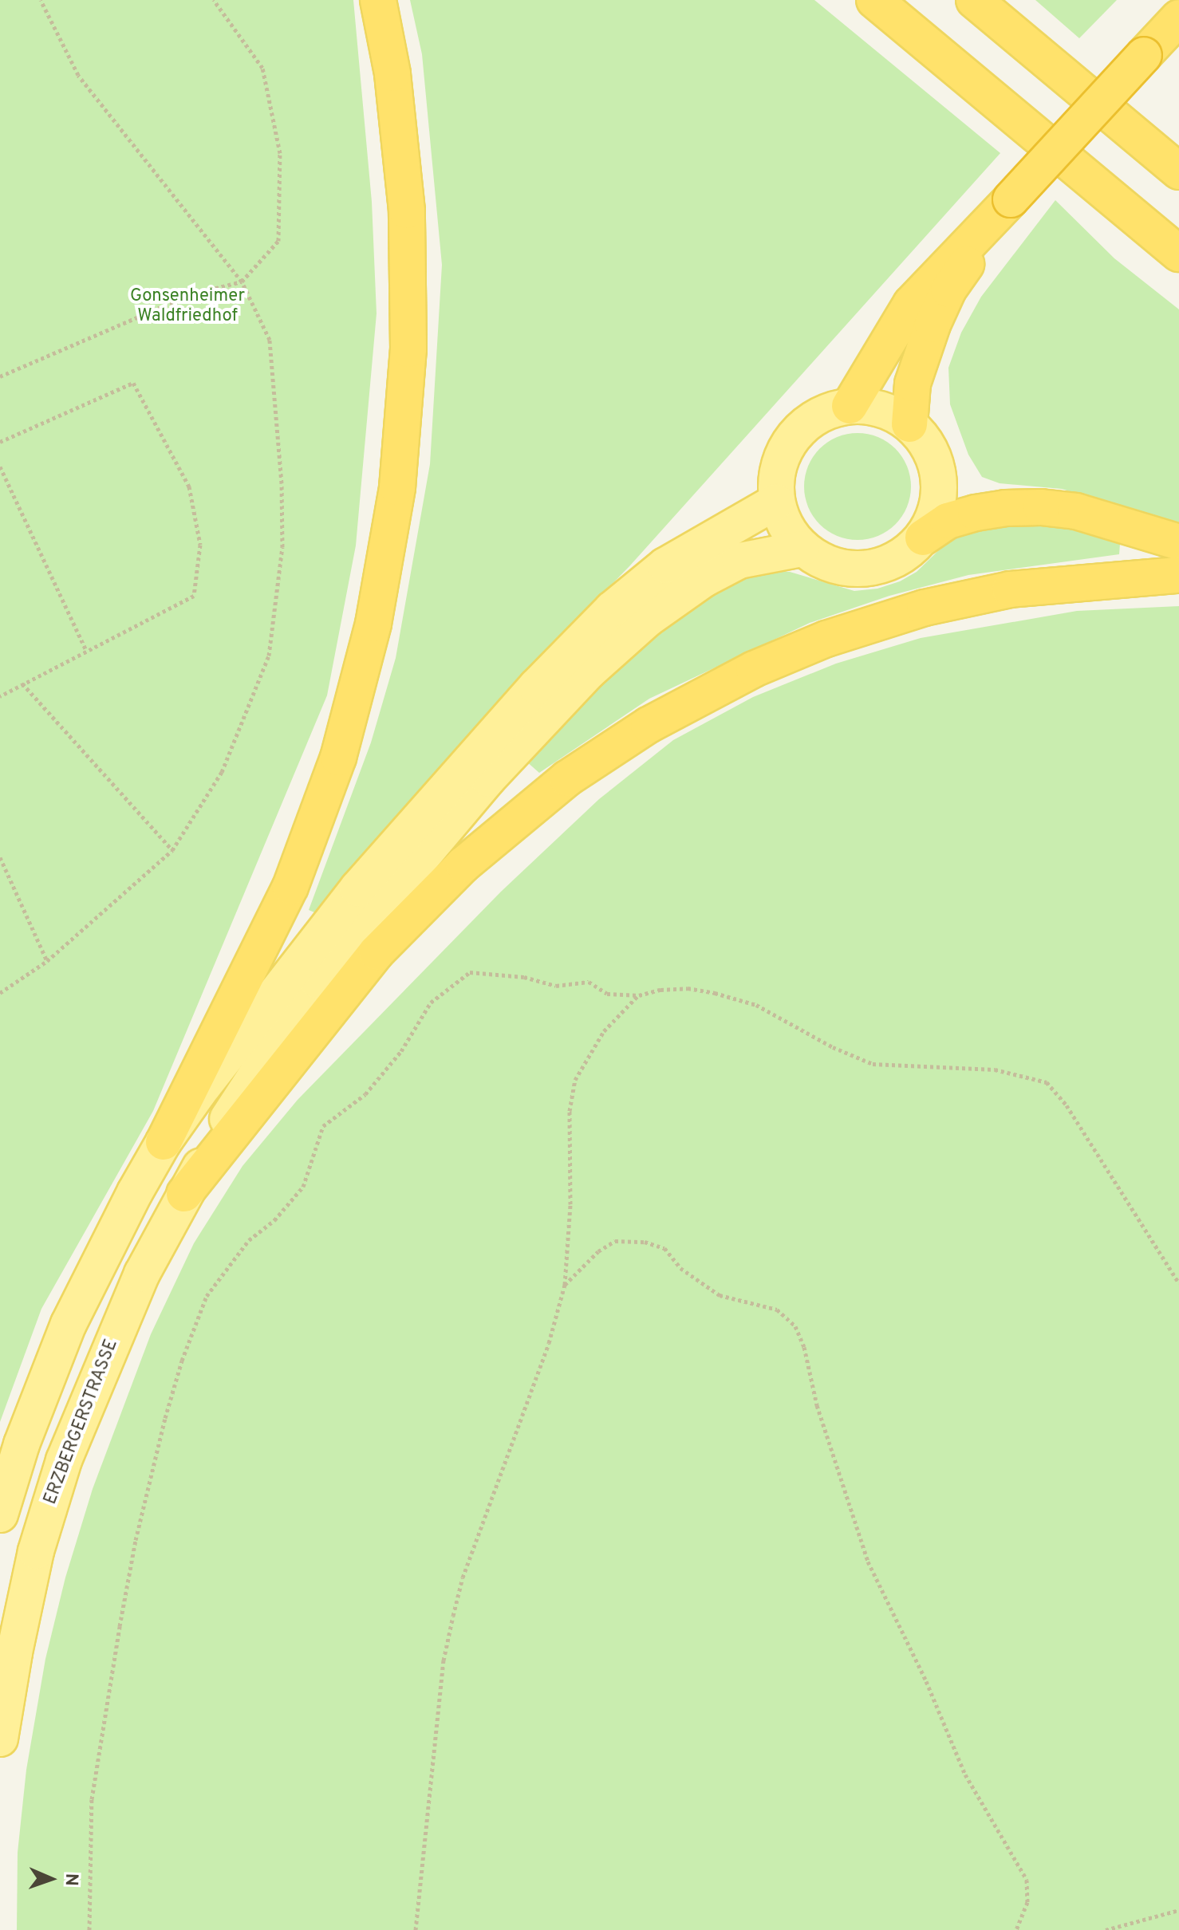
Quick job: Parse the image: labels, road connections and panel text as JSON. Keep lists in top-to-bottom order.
{
  "streets": {
    "main road": ["ERZBERGERSTRASSE"]
  },
  "parks": ["Gonsenheimer Waldfriedhof"],
  "north": "right"
}
